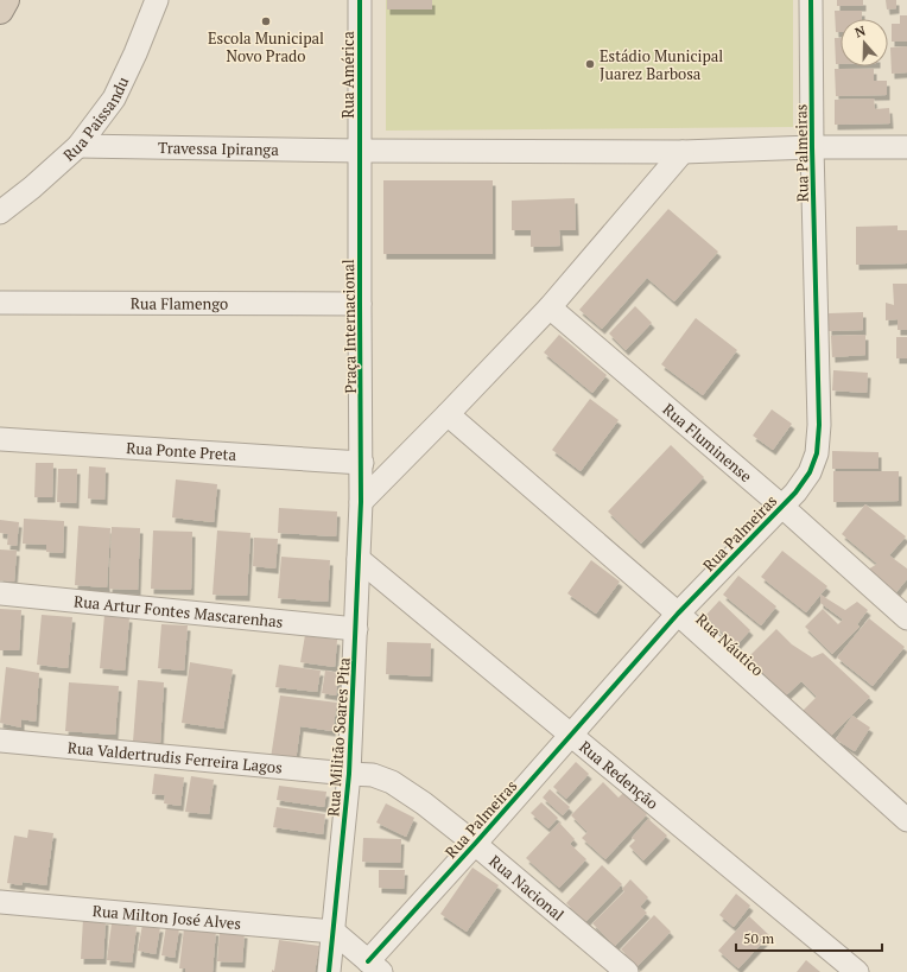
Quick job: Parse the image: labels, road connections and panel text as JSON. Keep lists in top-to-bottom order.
{
  "streets": {
    "street": [
      "Rua América",
      "Rua Paissandu",
      "Travessa Ipiranga",
      "Rua Palmeiras",
      "Rua Flamengo",
      "Praça Internacional",
      "Rua Fluminense",
      "Rua Ponte Preta",
      "Rua Artur Fontes Mascarenhas",
      "Rua Náutico",
      "Rua Militão Soares Pita",
      "Rua Valdertrudis Ferreira Lagos",
      "Rua Redenção",
      "Rua Nacional",
      "Rua Milton José Alves"
    ]
  },
  "crossings": [
    ["Rua América", "Travessa Ipiranga"],
    ["Rua América", "Praça Internacional"],
    ["Rua Paissandu", "Travessa Ipiranga"],
    ["Travessa Ipiranga", "Praça Internacional"],
    ["Rua Palmeiras", "Rua Fluminense"],
    ["Rua Palmeiras", "Rua Náutico"],
    ["Rua Palmeiras", "Rua Redenção"],
    ["Rua Palmeiras", "Rua Nacional"],
    ["Rua Flamengo", "Praça Internacional"],
    ["Praça Internacional", "Rua Ponte Preta"],
    ["Praça Internacional", "Rua Militão Soares Pita"],
    ["Rua Artur Fontes Mascarenhas", "Rua Militão Soares Pita"],
    ["Rua Militão Soares Pita", "Rua Valdertrudis Ferreira Lagos"],
    ["Rua Militão Soares Pita", "Rua Redenção"],
    ["Rua Militão Soares Pita", "Rua Nacional"],
    ["Rua Militão Soares Pita", "Rua Milton José Alves"],
    ["Rua Valdertrudis Ferreira Lagos", "Rua Nacional"]
  ],
  "places": ["Escola Municipal Novo Prado", "Estádio Municipal Juarez Barbosa"],
  "scale_bar": "50 m",
  "north": "top"
}
